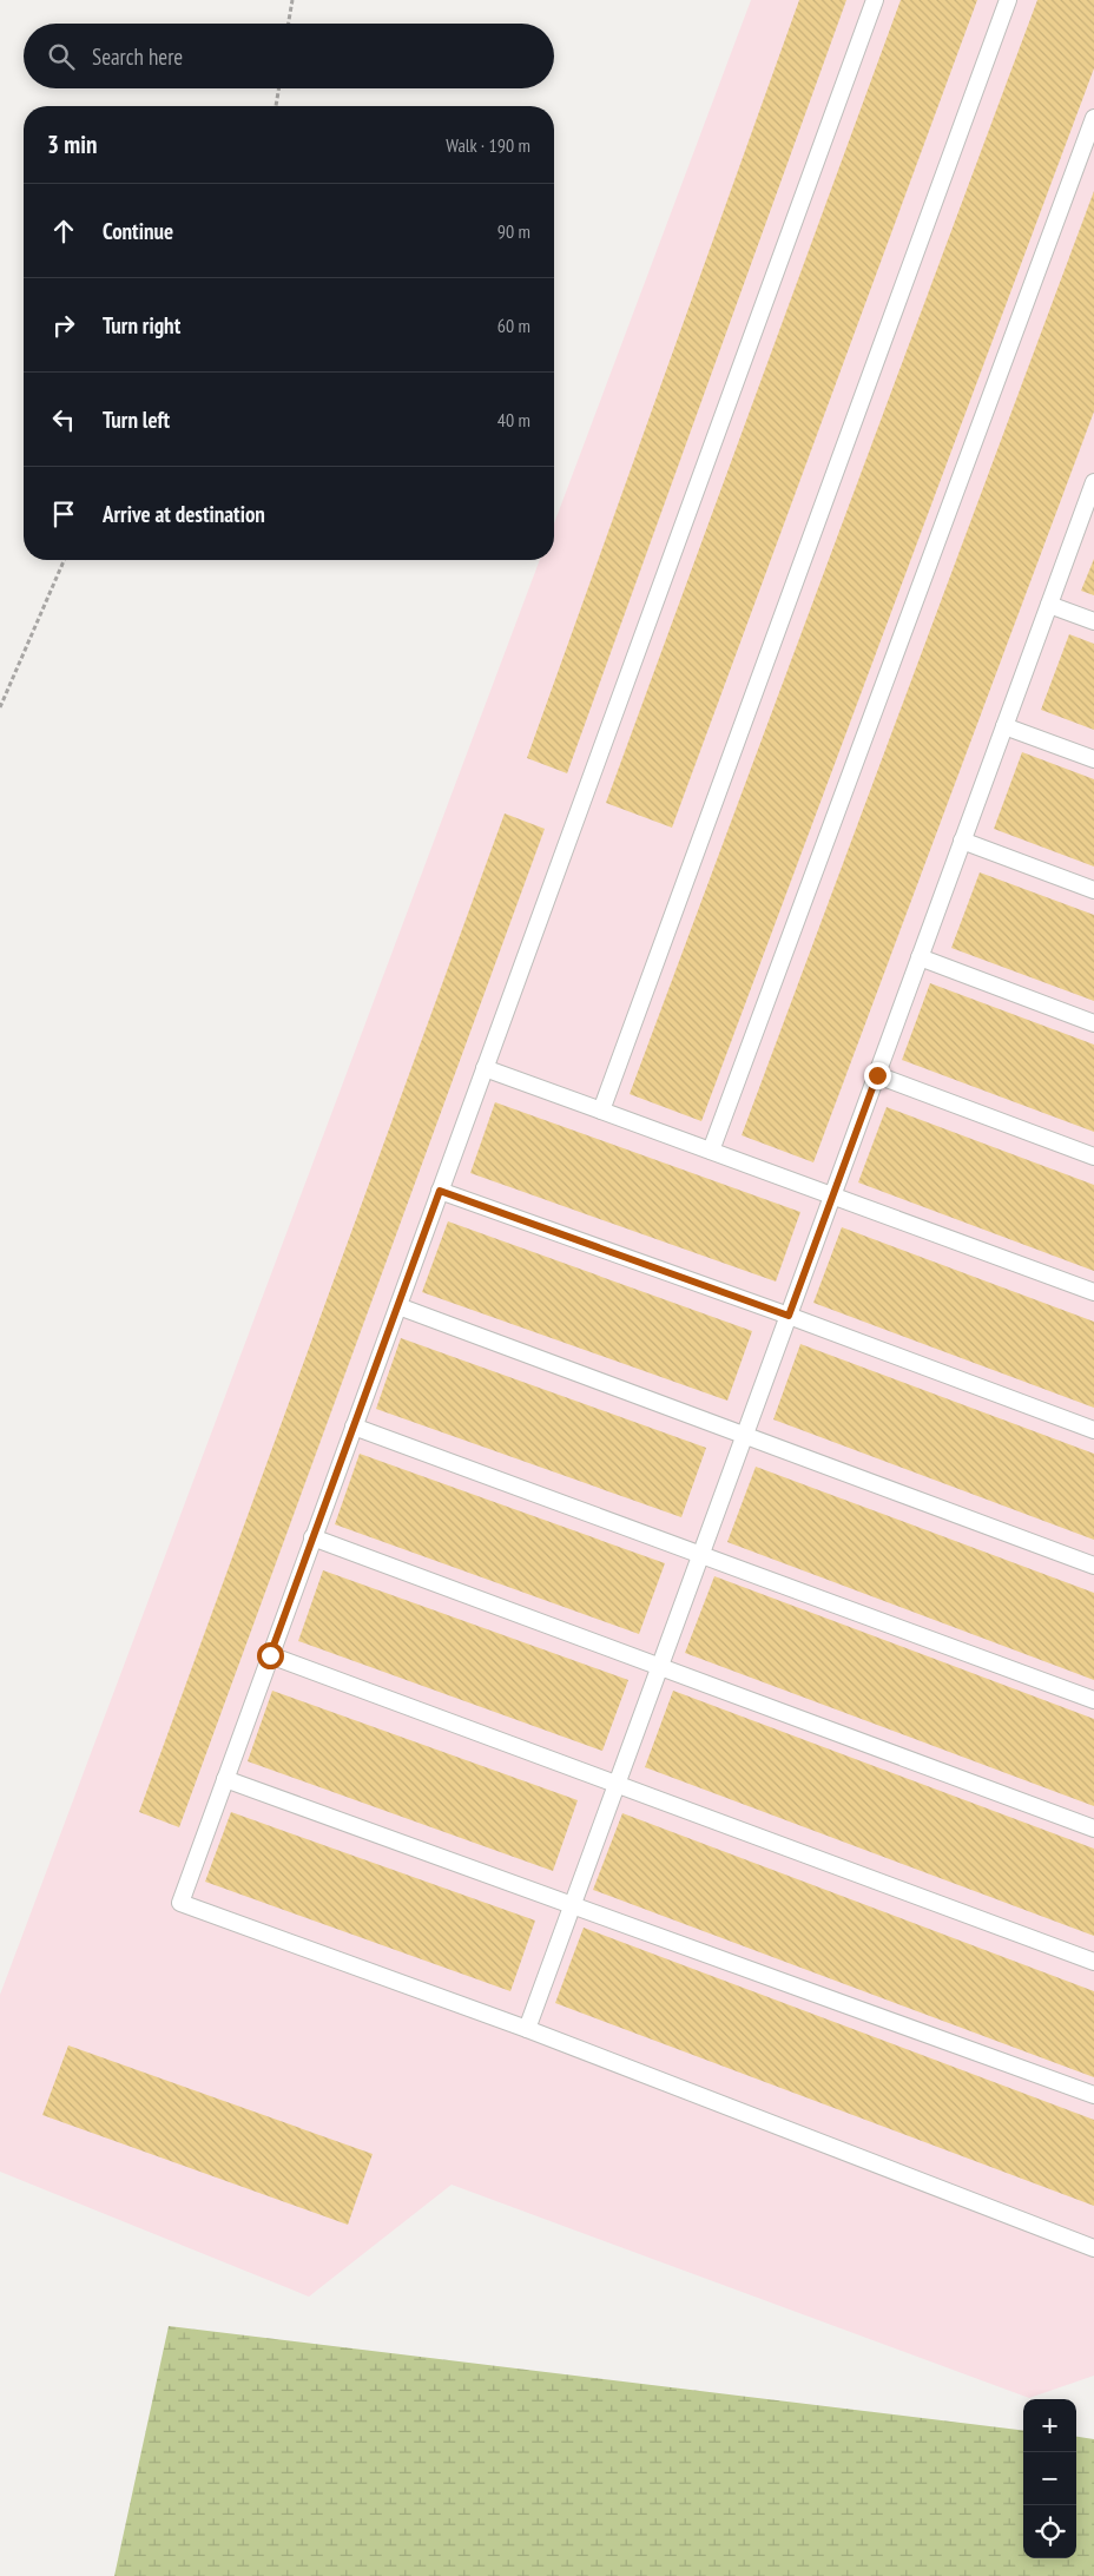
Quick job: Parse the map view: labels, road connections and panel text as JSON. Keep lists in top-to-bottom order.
{
  "page": {
    "search": "Search here",
    "heading": ["3 min", "Walk · 190 m"],
    "list": [
      ["Continue", "90 m"],
      ["Turn right", "60 m"],
      ["Turn left", "40 m"],
      "Arrive at destination"
    ],
    "map_buttons": ["+", "−"]
  }
}
